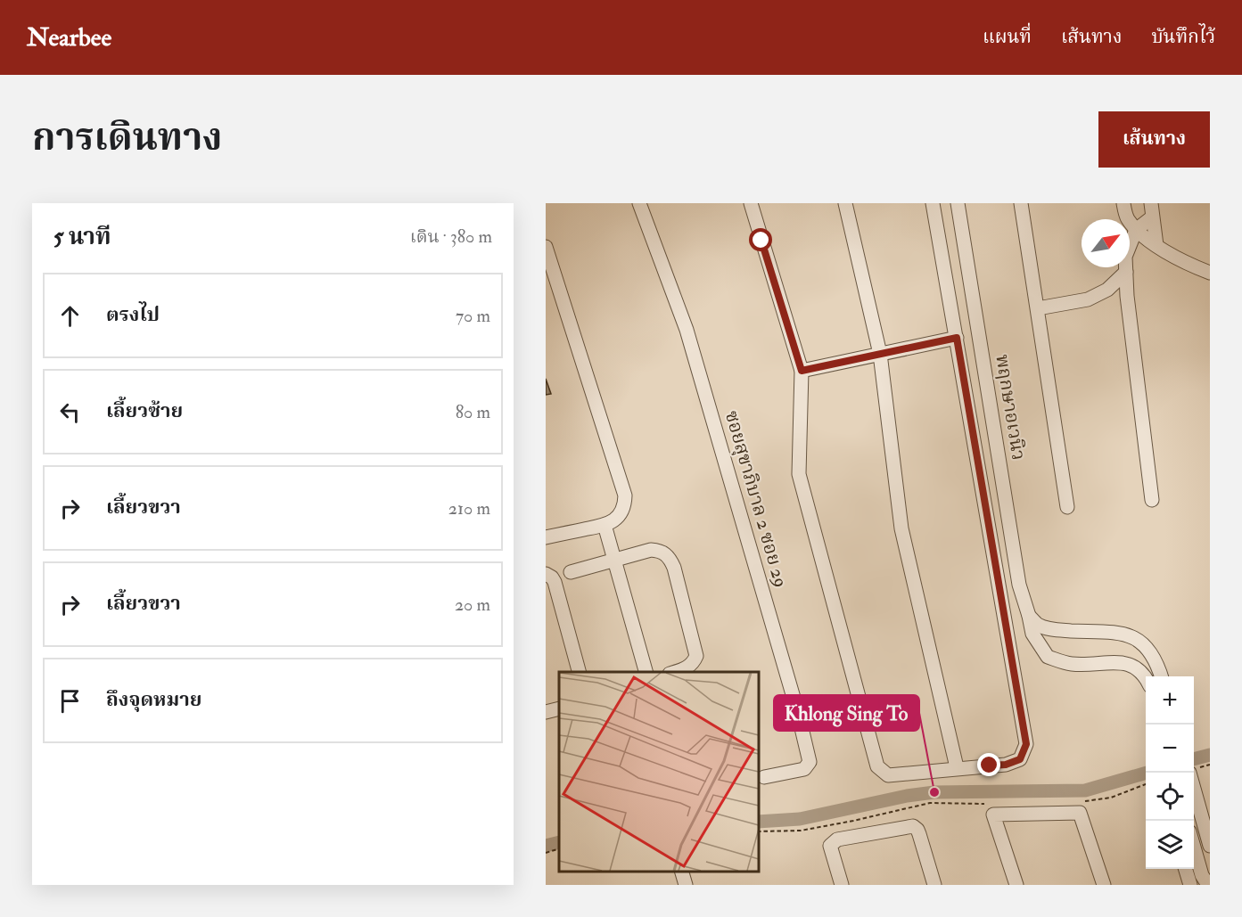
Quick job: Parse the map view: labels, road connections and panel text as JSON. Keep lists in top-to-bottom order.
{
  "streets": {
    "street": ["พฤกษาอเวนิว", "ซอยสุขาภิบาล 2 ซอย 29"]
  },
  "places": ["Khlong Sing To"],
  "north": "top right",
  "page": {
    "header": "Nearbee",
    "nav": ["แผนที่", "เส้นทาง", "บันทึกไว้"],
    "title": "การเดินทาง",
    "buttons": "เส้นทาง",
    "heading": ["5 นาที", "เดิน · 380 m"],
    "list": [
      ["ตรงไป", "70 m"],
      ["เลี้ยวซ้าย", "80 m"],
      ["เลี้ยวขวา", "210 m"],
      ["เลี้ยวขวา", "20 m"],
      "ถึงจุดหมาย"
    ],
    "map_buttons": ["+", "−"]
  }
}
